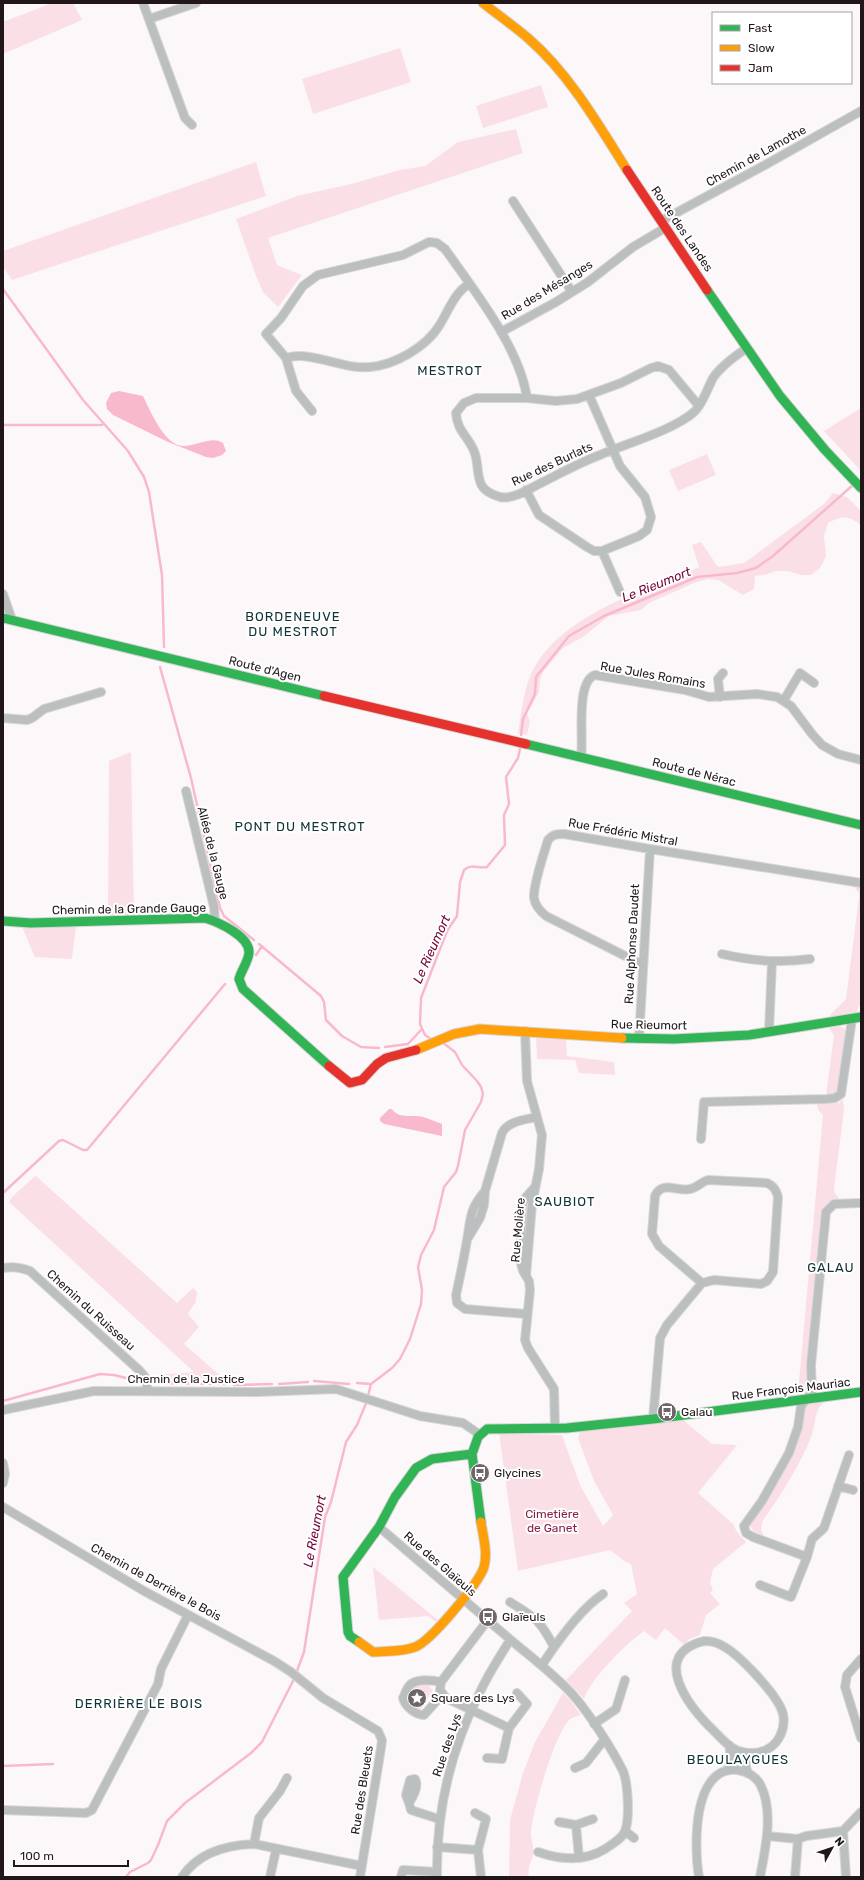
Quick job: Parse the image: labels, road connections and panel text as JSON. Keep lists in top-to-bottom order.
{
  "streets": {
    "street": [
      "Chemin de Lamothe",
      "Route des Landes",
      "Rue des Mésanges",
      "Rue des Burlats",
      "Route d'Agen",
      "Rue Jules Romains",
      "Route de Nérac",
      "Rue Frédéric Mistral",
      "Allée de la Gauge",
      "Chemin de la Grande Gauge",
      "Rue Alphonse Daudet",
      "Rue Rieumort",
      "Rue Molière",
      "Chemin du Ruisseau",
      "Chemin de la Justice",
      "Rue François Mauriac",
      "Rue des Glaïeuls",
      "Chemin de Derrière le Bois",
      "Rue des Lys",
      "Rue des Bleuets"
    ]
  },
  "crossings": [
    ["Chemin de Lamothe", "Route des Landes"],
    ["Chemin de Lamothe", "Rue des Mésanges"],
    ["Route des Landes", "Rue des Mésanges"],
    ["Route d'Agen", "Route de Nérac"],
    ["Rue Jules Romains", "Route de Nérac"],
    ["Rue Frédéric Mistral", "Rue Alphonse Daudet"],
    ["Allée de la Gauge", "Chemin de la Grande Gauge"],
    ["Chemin de la Grande Gauge", "Rue Rieumort"],
    ["Rue Alphonse Daudet", "Rue Rieumort"],
    ["Rue Rieumort", "Rue Molière"],
    ["Rue Molière", "Rue François Mauriac"],
    ["Chemin du Ruisseau", "Chemin de la Justice"],
    ["Chemin de la Justice", "Rue François Mauriac"],
    ["Rue des Glaïeuls", "Rue des Lys"],
    ["Chemin de Derrière le Bois", "Rue des Bleuets"]
  ],
  "districts": [
    "MESTROT",
    "BORDENEUVE DU MESTROT",
    "PONT DU MESTROT",
    "SAUBIOT",
    "GALAU",
    "DERRIÈRE LE BOIS",
    "BEOULAYGUES"
  ],
  "water": ["Le Rieumort"],
  "parks": ["Cimetière de Ganet"],
  "places": {
    "bus stop": ["Galau", "Glycines", "Glaïeuls"],
    "place": ["Square des Lys"]
  },
  "legend": ["Fast", "Slow", "Jam"],
  "scale_bar": "100 m",
  "north": "top right"
}
